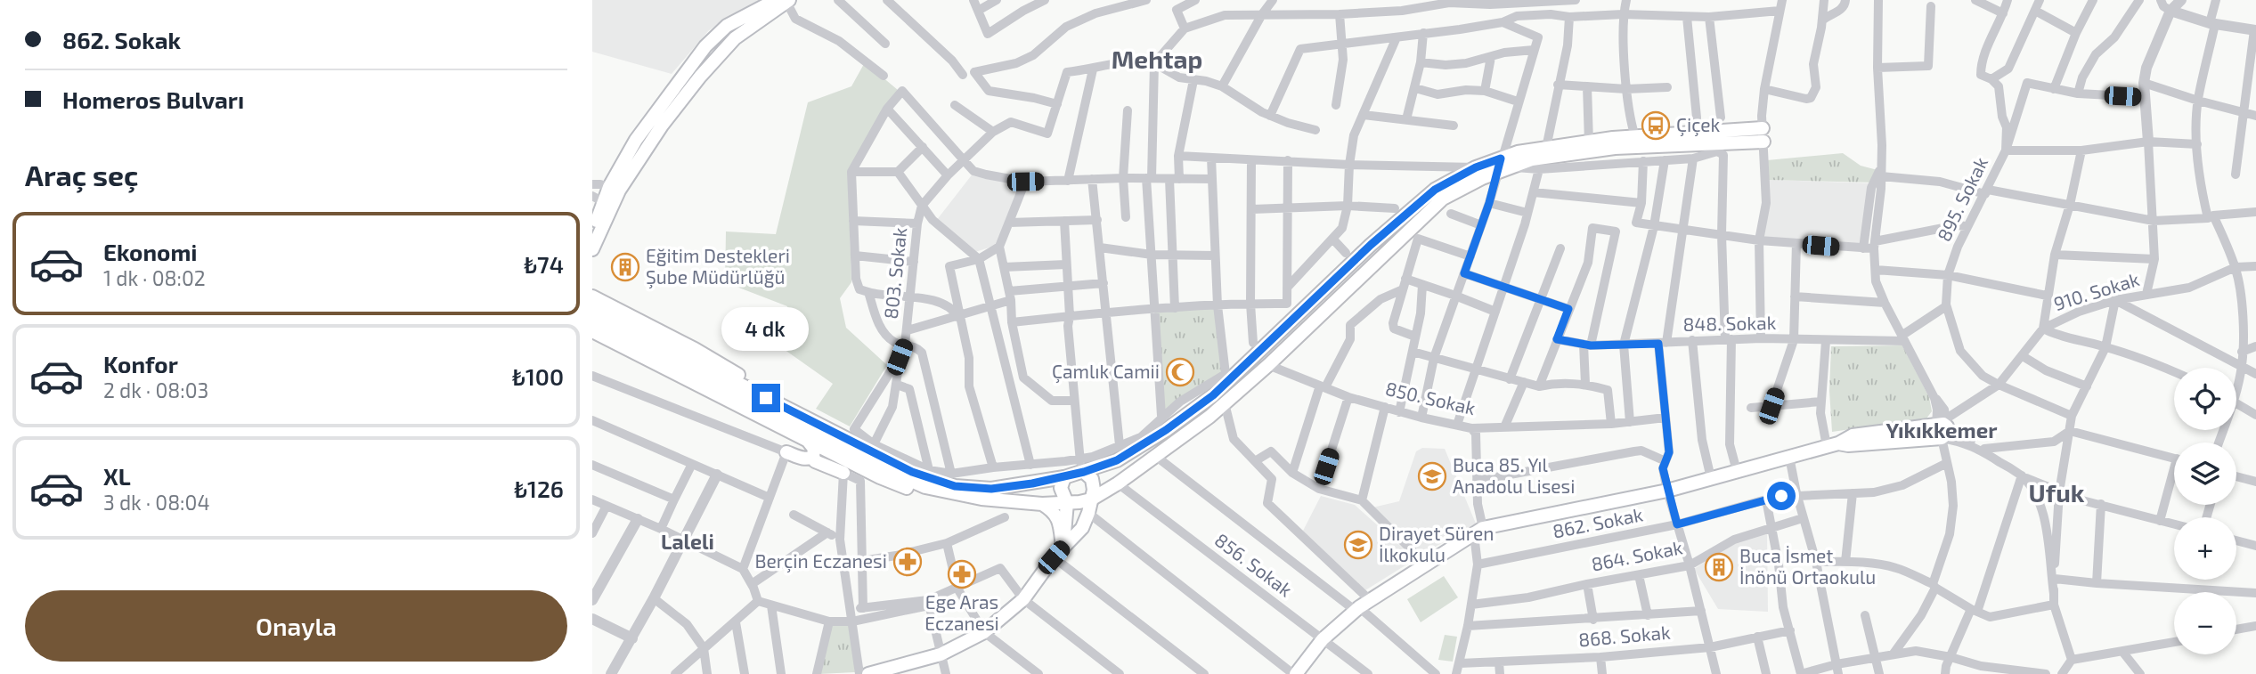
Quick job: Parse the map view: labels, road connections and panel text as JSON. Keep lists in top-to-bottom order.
{
  "streets": {
    "street": [
      "895. Sokak",
      "803. Sokak",
      "910. Sokak",
      "848. Sokak",
      "850. Sokak",
      "862. Sokak",
      "864. Sokak",
      "856. Sokak",
      "868. Sokak"
    ]
  },
  "crossings": [
    ["895. Sokak", "910. Sokak"]
  ],
  "districts": [
    "Mehtap",
    "Yıkıkkemer",
    "Ufuk",
    "Laleli"
  ],
  "places": {
    "bus stop": ["Çiçek"],
    "building": ["Eğitim Destekleri Şube Müdürlüğü", "Buca İsmet İnönü Ortaokulu"],
    "mosque": ["Çamlık Camii"],
    "school or university": ["Buca 85. Yıl Anadolu Lisesi", "Dirayet Süren İlkokulu"],
    "pharmacy": ["Berçin Eczanesi", "Ege Aras Eczanesi"]
  },
  "page": {
    "banner": ["862. Sokak", "Homeros Bulvarı"],
    "heading": "Araç seç",
    "list": [
      {
        "name": "Ekonomi",
        "note": "1 dk · 08:02",
        "value": "₺74"
      },
      {
        "name": "Konfor",
        "note": "2 dk · 08:03",
        "value": "₺100"
      },
      {
        "name": "XL",
        "note": "3 dk · 08:04",
        "value": "₺126"
      }
    ],
    "bubble": "4 dk",
    "map_buttons": ["+", "−"],
    "buttons": "Onayla"
  }
}
